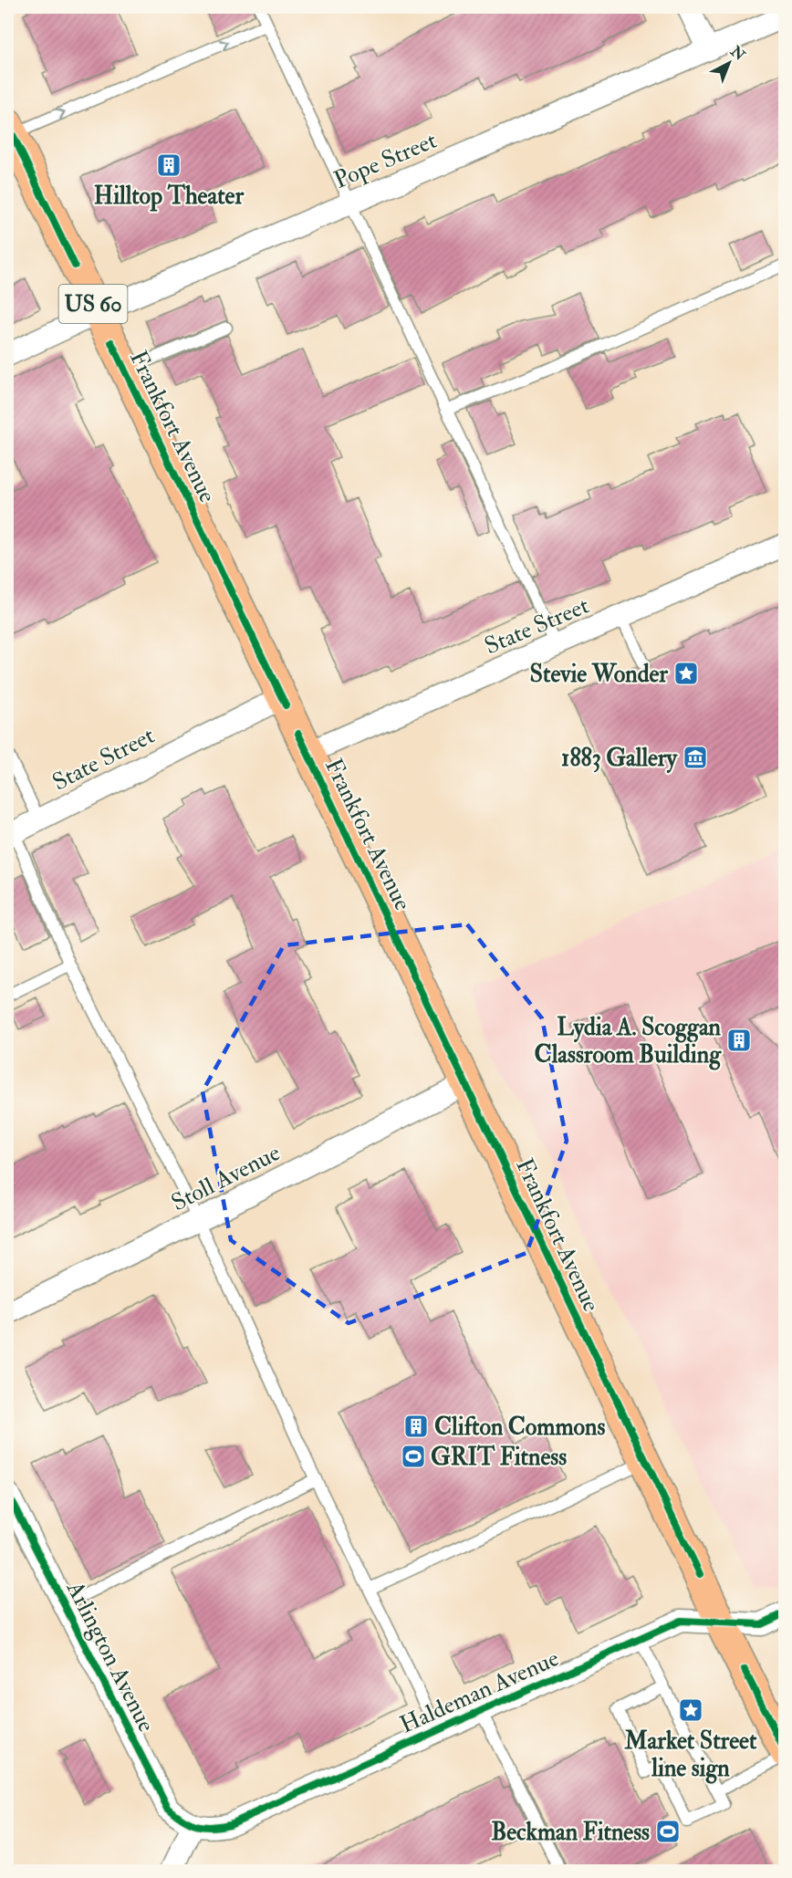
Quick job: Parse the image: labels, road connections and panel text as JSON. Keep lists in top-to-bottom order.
{
  "streets": {
    "main road": ["US 60", "Frankfort Avenue"],
    "street": [
      "Pope Street",
      "State Street",
      "Stoll Avenue",
      "Arlington Avenue",
      "Haldeman Avenue"
    ]
  },
  "crossings": [
    ["Pope Street", "Frankfort Avenue"],
    ["Frankfort Avenue", "State Street"],
    ["Frankfort Avenue", "Stoll Avenue"],
    ["Frankfort Avenue", "Haldeman Avenue"],
    ["Arlington Avenue", "Haldeman Avenue"]
  ],
  "places": {
    "building": ["Hilltop Theater", "Lydia A. Scoggan Classroom Building", "Clifton Commons"],
    "place": ["Stevie Wonder", "Market Street line sign"],
    "museum": ["1883 Gallery"],
    "sports": ["GRIT Fitness", "Beckman Fitness"]
  },
  "north": "top right"
}
